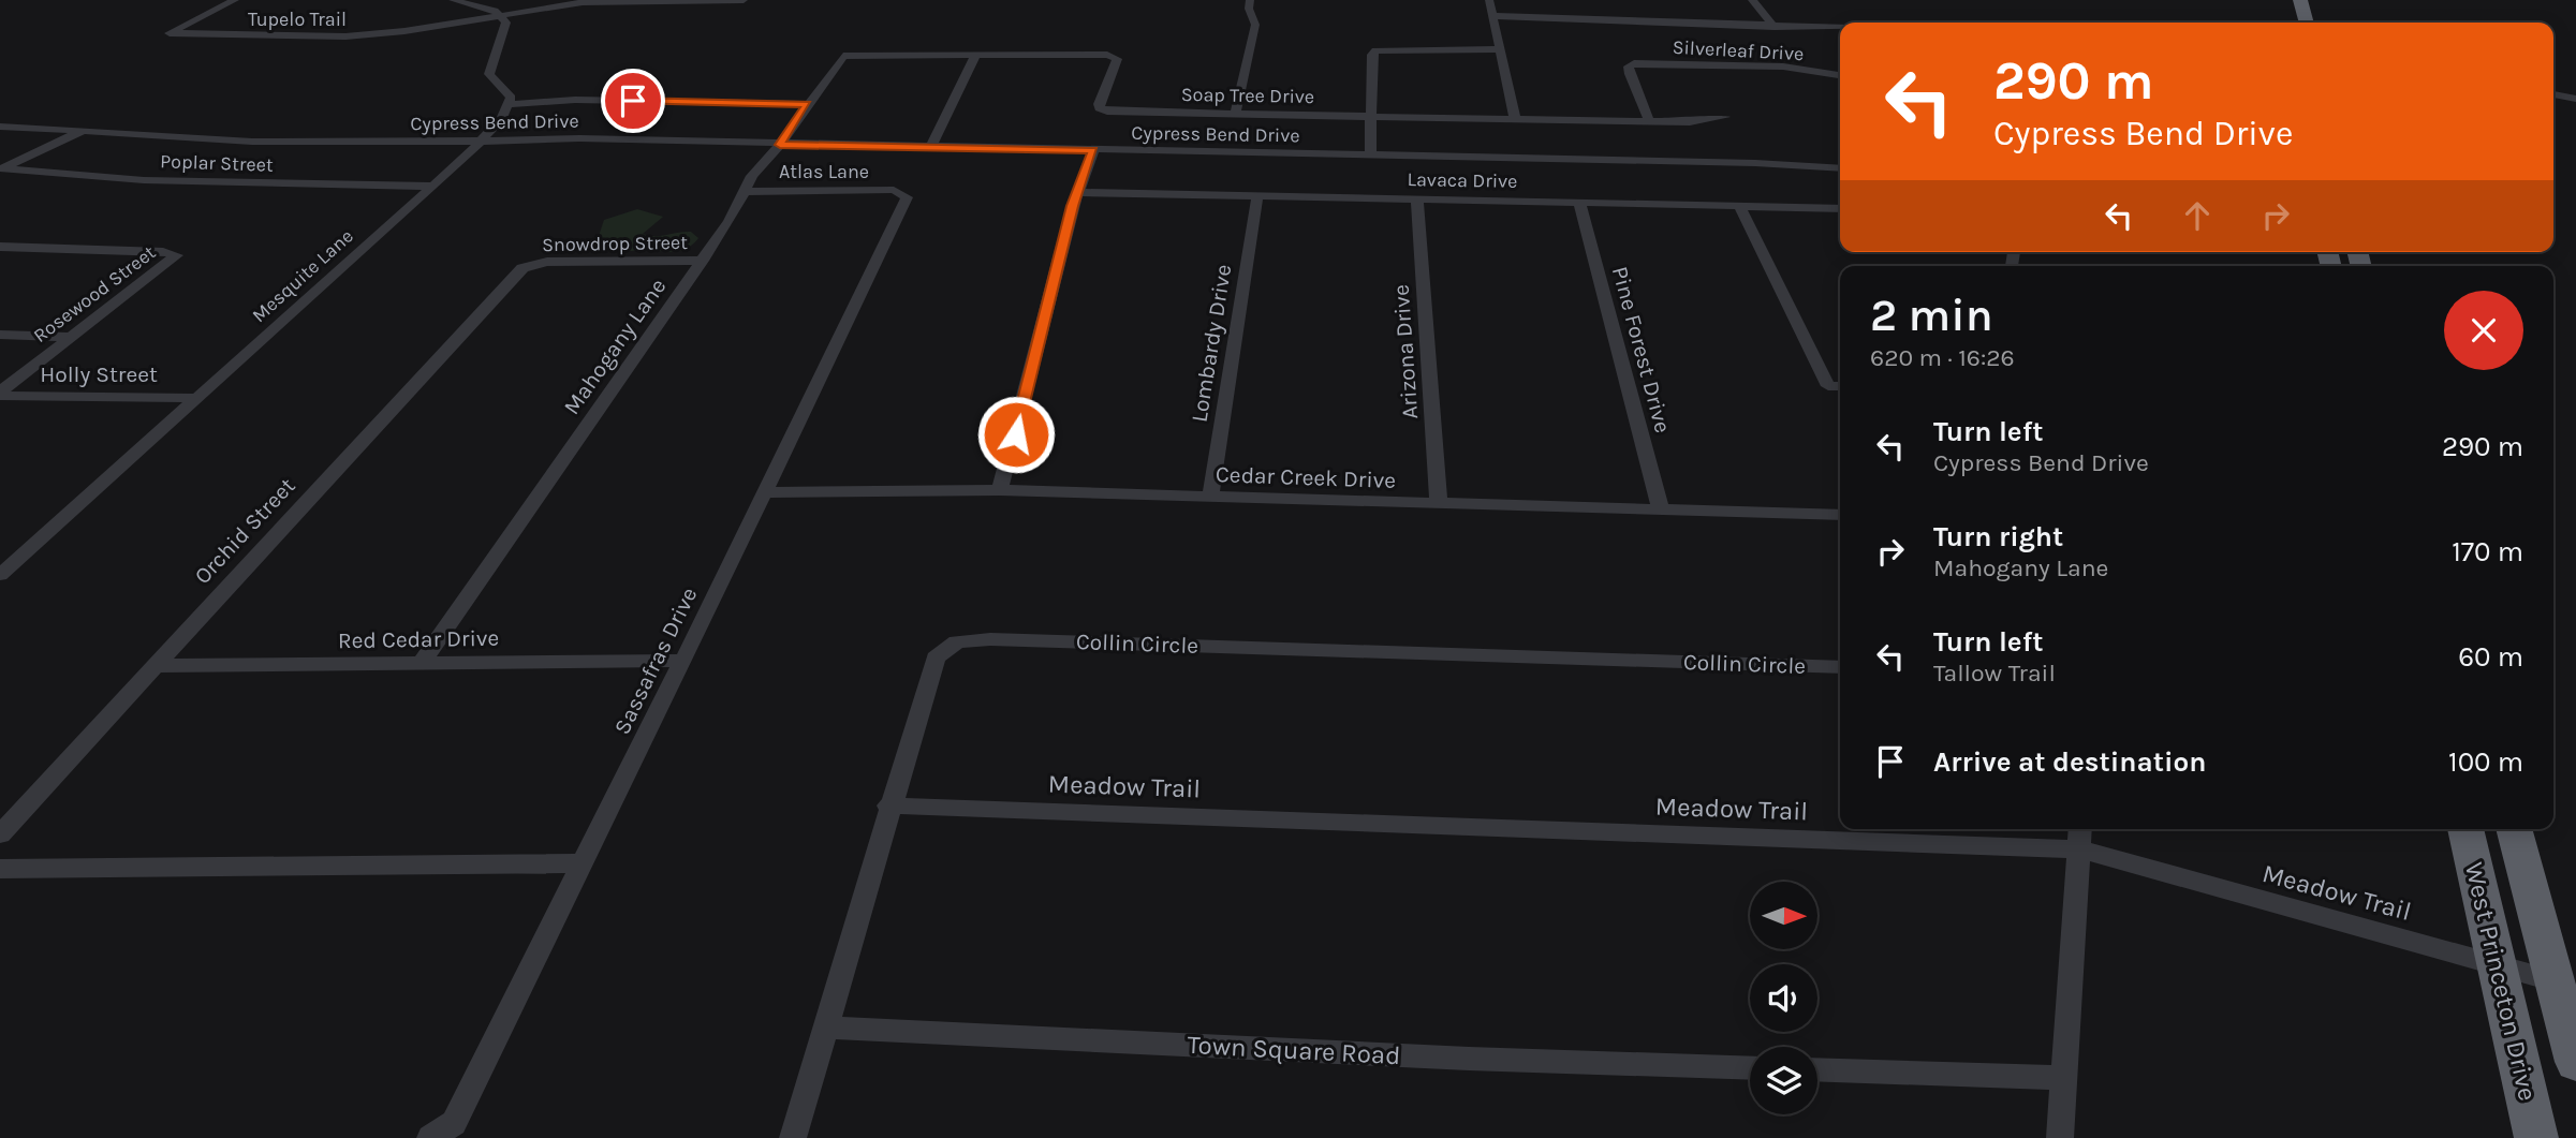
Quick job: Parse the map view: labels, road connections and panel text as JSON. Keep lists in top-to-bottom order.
{
  "streets": {
    "highway": ["West Princeton Drive"],
    "street": [
      "Tupelo Trail",
      "Silverleaf Drive",
      "Soap Tree Drive",
      "Cypress Bend Drive",
      "Poplar Street",
      "Atlas Lane",
      "Lavaca Drive",
      "Snowdrop Street",
      "Mesquite Lane",
      "Rosewood Street",
      "Lombardy Drive",
      "Mahogany Lane",
      "Pine Forest Drive",
      "Arizona Drive",
      "Holly Street",
      "Cedar Creek Drive",
      "Orchid Street",
      "Red Cedar Drive",
      "Collin Circle",
      "Sassafras Drive",
      "Meadow Trail",
      "Town Square Road"
    ]
  },
  "crossings": [
    ["Silverleaf Drive", "Soap Tree Drive"],
    ["Soap Tree Drive", "Mahogany Lane"],
    ["Cypress Bend Drive", "Mesquite Lane"],
    ["Cypress Bend Drive", "Mahogany Lane"],
    ["Poplar Street", "Mesquite Lane"],
    ["Atlas Lane", "Mahogany Lane"],
    ["Atlas Lane", "Sassafras Drive"],
    ["Lavaca Drive", "Lombardy Drive"],
    ["Lavaca Drive", "Pine Forest Drive"],
    ["Lavaca Drive", "Arizona Drive"],
    ["Snowdrop Street", "Mahogany Lane"],
    ["Snowdrop Street", "Orchid Street"],
    ["Mesquite Lane", "Holly Street"],
    ["Rosewood Street", "Holly Street"],
    ["Lombardy Drive", "Cedar Creek Drive"],
    ["Mahogany Lane", "Red Cedar Drive"],
    ["Pine Forest Drive", "Cedar Creek Drive"],
    ["Arizona Drive", "Cedar Creek Drive"],
    ["Cedar Creek Drive", "Sassafras Drive"],
    ["Orchid Street", "Red Cedar Drive"],
    ["Red Cedar Drive", "Sassafras Drive"],
    ["Collin Circle", "Meadow Trail"],
    ["Collin Circle", "Town Square Road"],
    ["Meadow Trail", "West Princeton Drive"]
  ],
  "north": "right",
  "page": {
    "turn": ["290 m", "Cypress Bend Drive"],
    "heading": ["2 min", "620 m · 16:26"],
    "list": [
      {
        "name": "Turn left",
        "note": "Cypress Bend Drive",
        "value": "290 m"
      },
      {
        "name": "Turn right",
        "note": "Mahogany Lane",
        "value": "170 m"
      },
      {
        "name": "Turn left",
        "note": "Tallow Trail",
        "value": "60 m"
      },
      {
        "name": "Arrive at destination",
        "value": "100 m"
      }
    ]
  }
}
